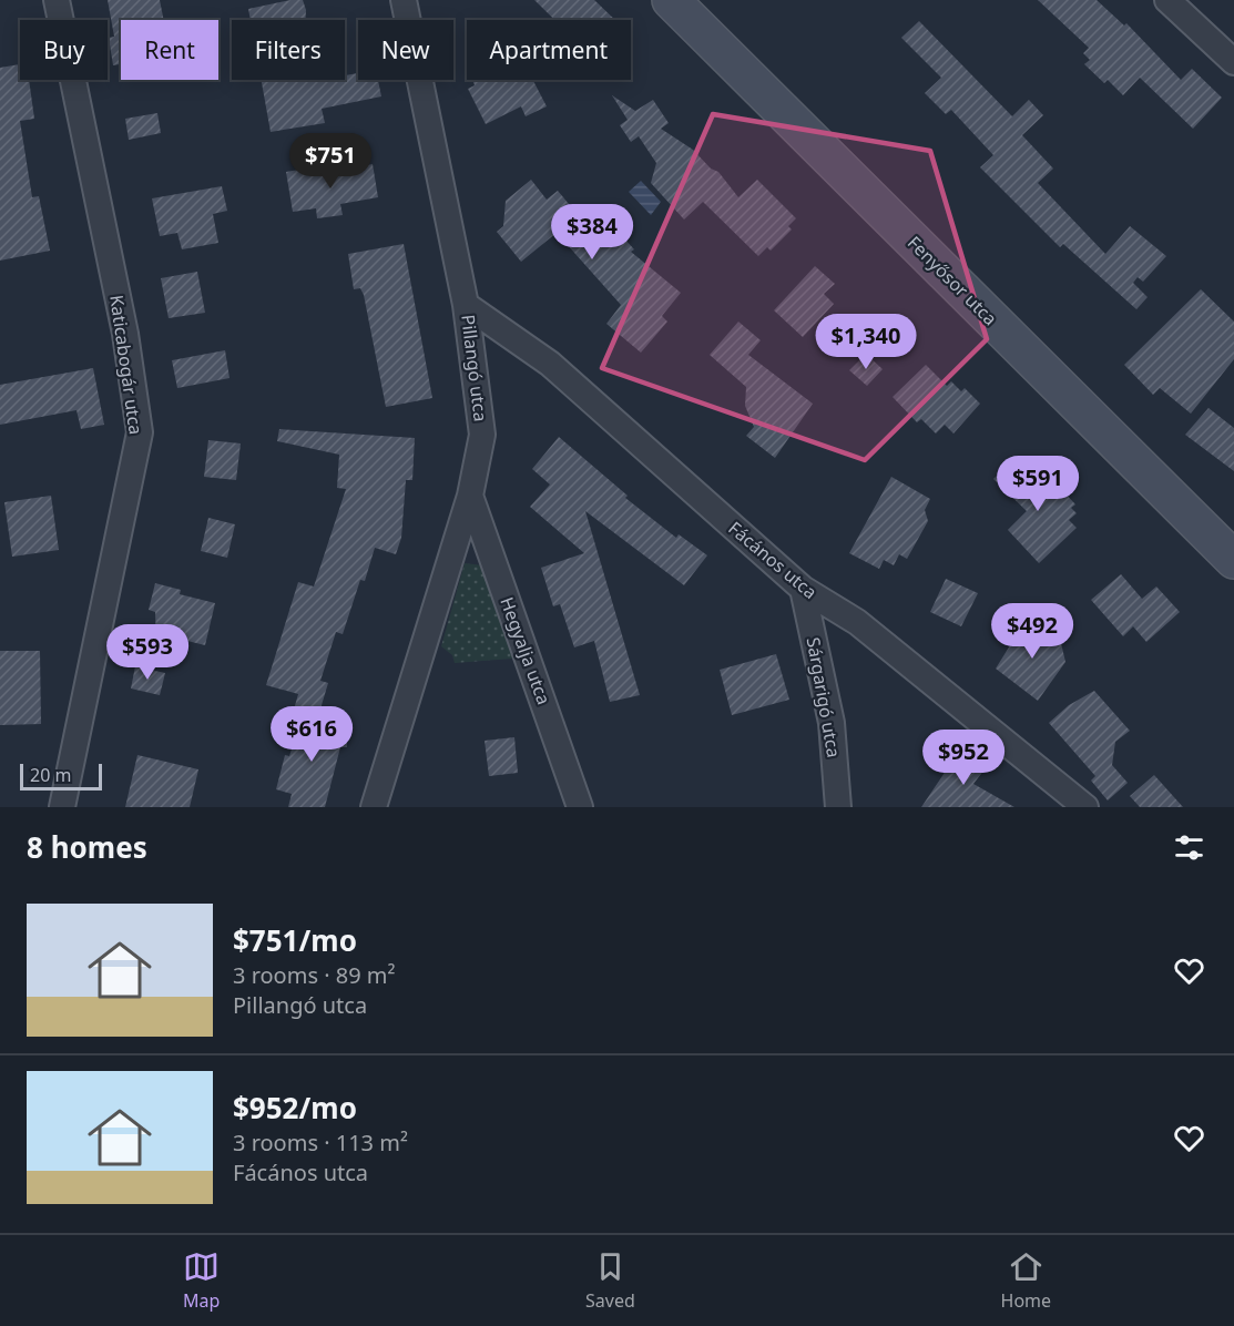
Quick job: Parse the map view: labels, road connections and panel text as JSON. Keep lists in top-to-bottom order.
{
  "streets": {
    "street": [
      "Fenyősor utca",
      "Katicabogár utca",
      "Pillangó utca",
      "Fácános utca",
      "Hegyalja utca",
      "Sárgarigó utca"
    ]
  },
  "crossings": [
    ["Pillangó utca", "Fácános utca"],
    ["Pillangó utca", "Hegyalja utca"],
    ["Fácános utca", "Sárgarigó utca"]
  ],
  "scale_bar": "20 m",
  "page": {
    "chip": [
      "Buy",
      "Rent",
      "Filters",
      "New",
      "Apartment"
    ],
    "price": [
      "$751",
      "$384",
      "$1,340",
      "$591",
      "$492",
      "$593",
      "$616",
      "$952"
    ],
    "scale": "20 m",
    "heading": "8 homes",
    "list": [
      {
        "name": "$751/mo",
        "note": "3 rooms · 89 m² · Pillangó utca"
      },
      {
        "name": "$952/mo",
        "note": "3 rooms · 113 m² · Fácános utca"
      }
    ],
    "tabs": ["Map", "Saved", "Home"]
  }
}
